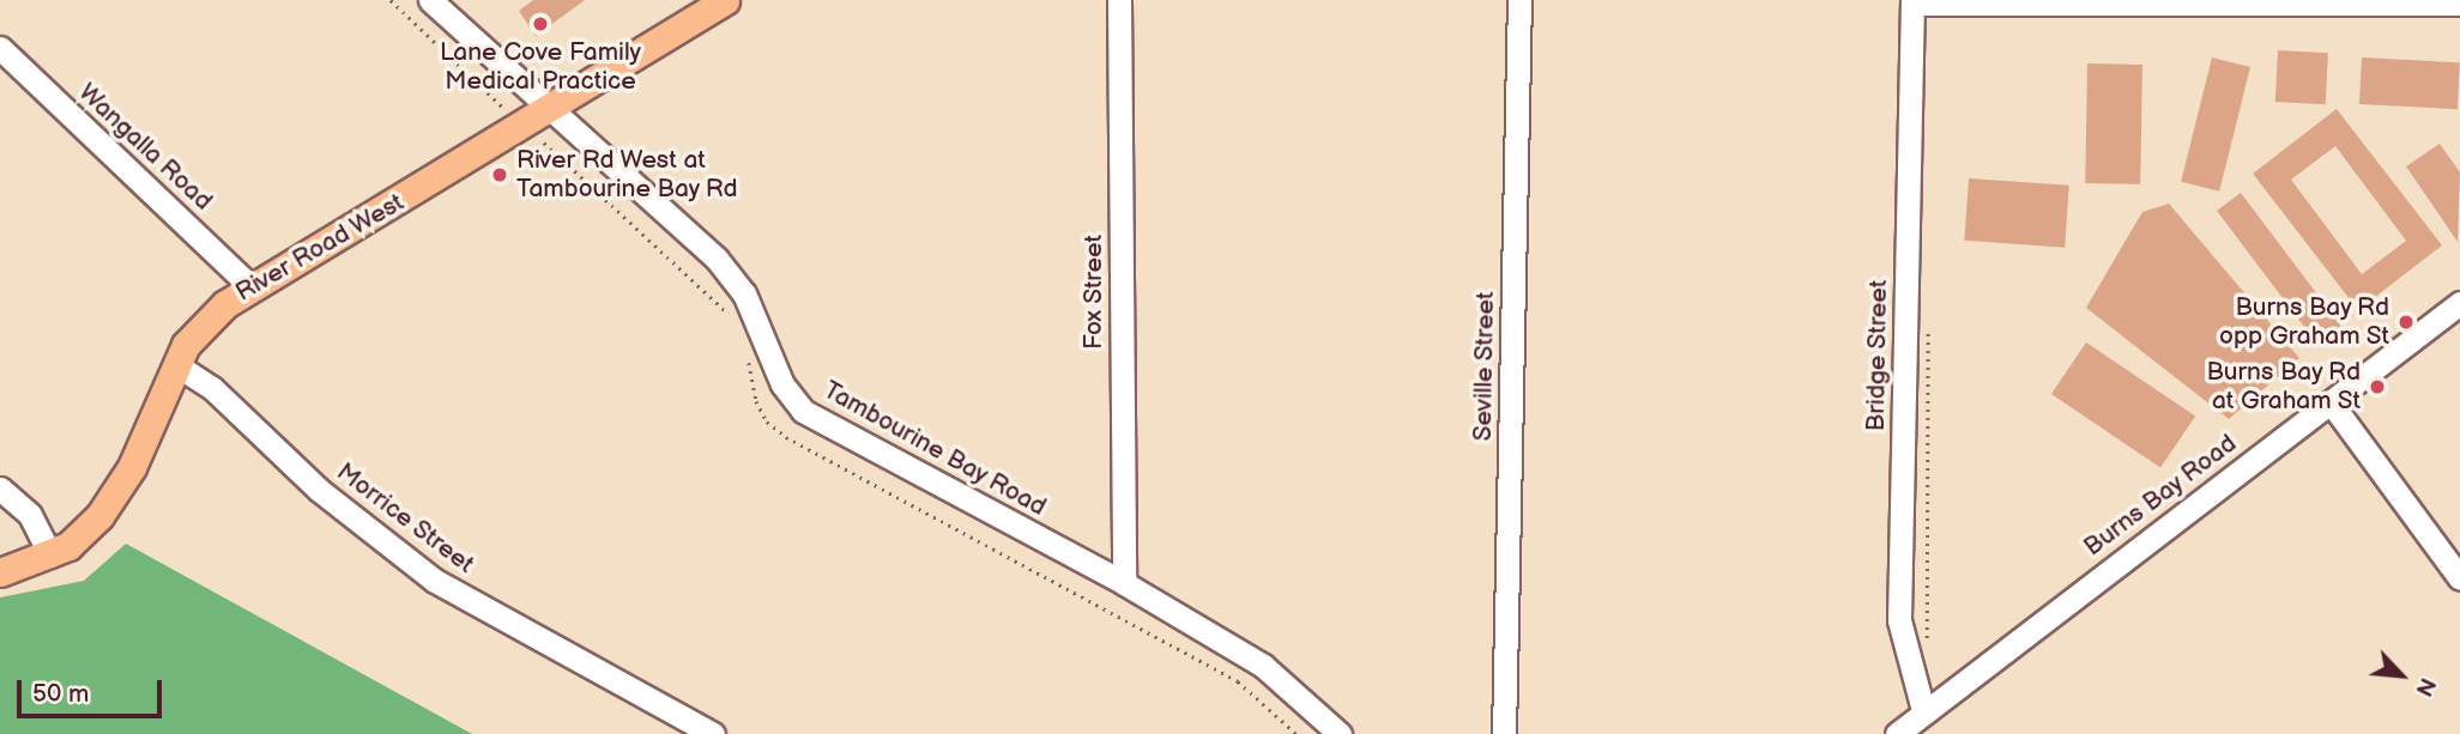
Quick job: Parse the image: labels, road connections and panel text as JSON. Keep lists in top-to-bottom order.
{
  "streets": {
    "main road": ["River Road West"],
    "street": [
      "Wangalla Road",
      "Fox Street",
      "Bridge Street",
      "Seville Street",
      "Tambourine Bay Road",
      "Burns Bay Road",
      "Morrice Street"
    ]
  },
  "crossings": [
    ["Wangalla Road", "River Road West"],
    ["River Road West", "Tambourine Bay Road"],
    ["River Road West", "Morrice Street"],
    ["Fox Street", "Tambourine Bay Road"],
    ["Bridge Street", "Burns Bay Road"]
  ],
  "places": [
    "Lane Cove Family Medical Practice",
    "River Rd West at Tambourine Bay Rd",
    "Burns Bay Rd opp Graham St",
    "Burns Bay Rd at Graham St"
  ],
  "scale_bar": "50 m",
  "north": "bottom right"
}
